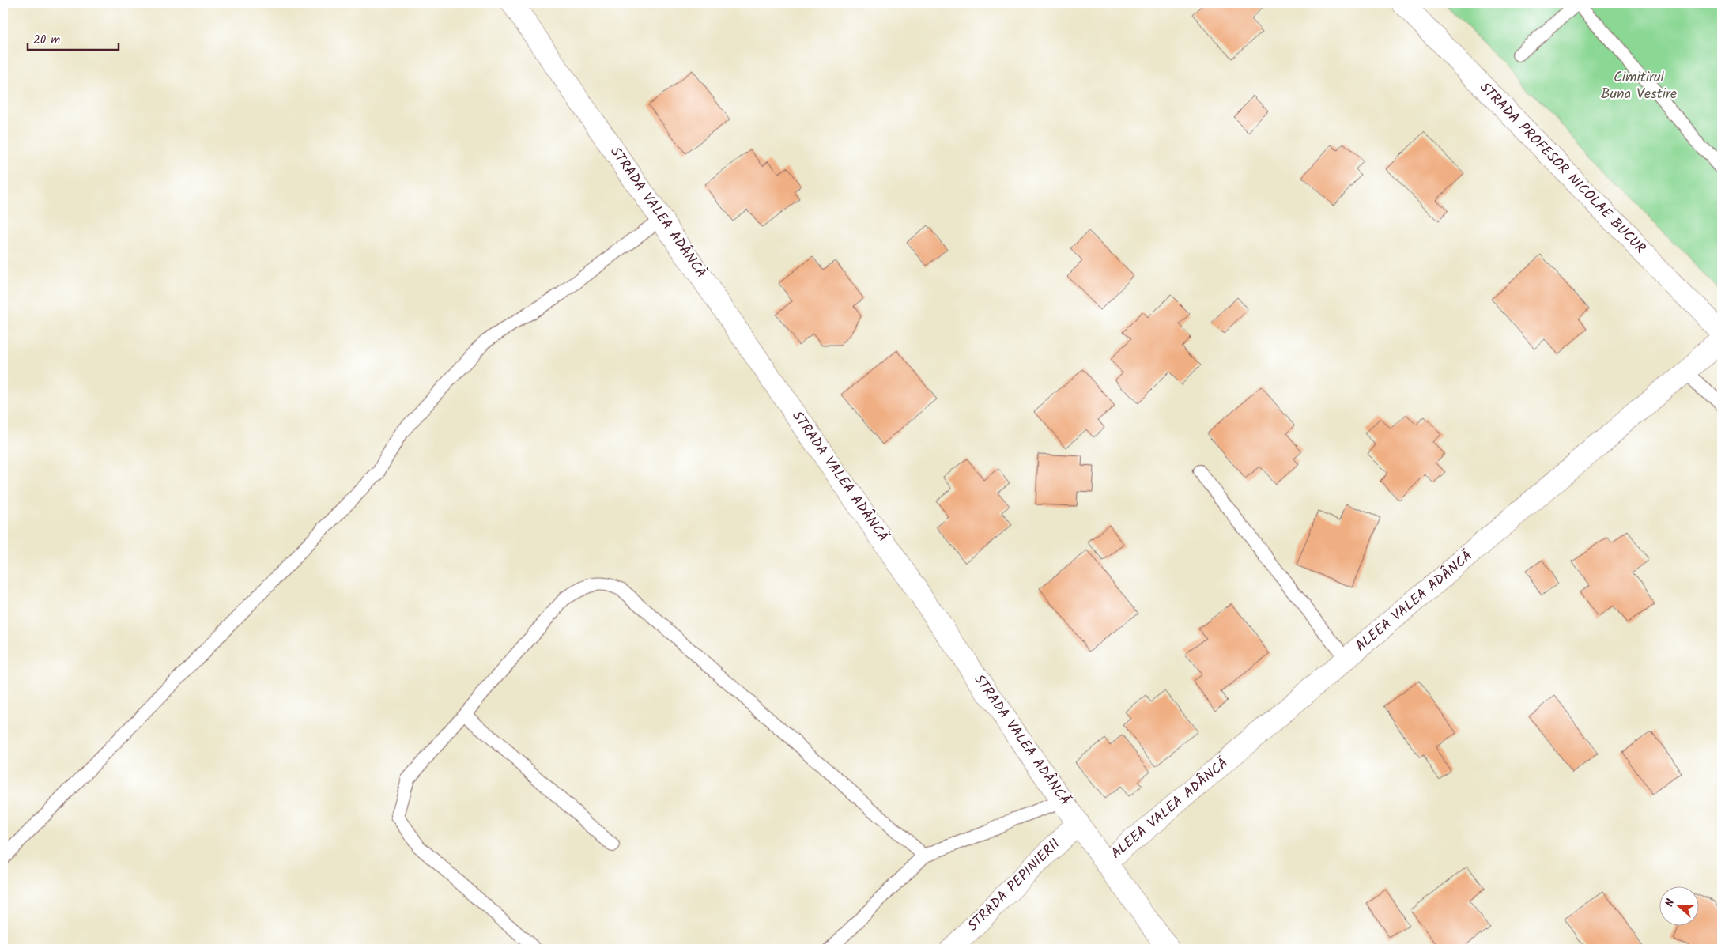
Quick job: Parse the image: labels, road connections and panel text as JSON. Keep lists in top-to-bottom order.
{
  "streets": {
    "street": [
      "STRADA PROFESOR NICOLAE BUCUR",
      "STRADA VALEA ADÂNCĂ",
      "ALEEA VALEA ADÂNCĂ",
      "STRADA PEPINIERII"
    ]
  },
  "crossings": [
    ["STRADA VALEA ADÂNCĂ", "ALEEA VALEA ADÂNCĂ"],
    ["STRADA VALEA ADÂNCĂ", "STRADA PEPINIERII"]
  ],
  "parks": ["Cimitirul Buna Vestire"],
  "scale_bar": "20 m",
  "north": "left"
}
